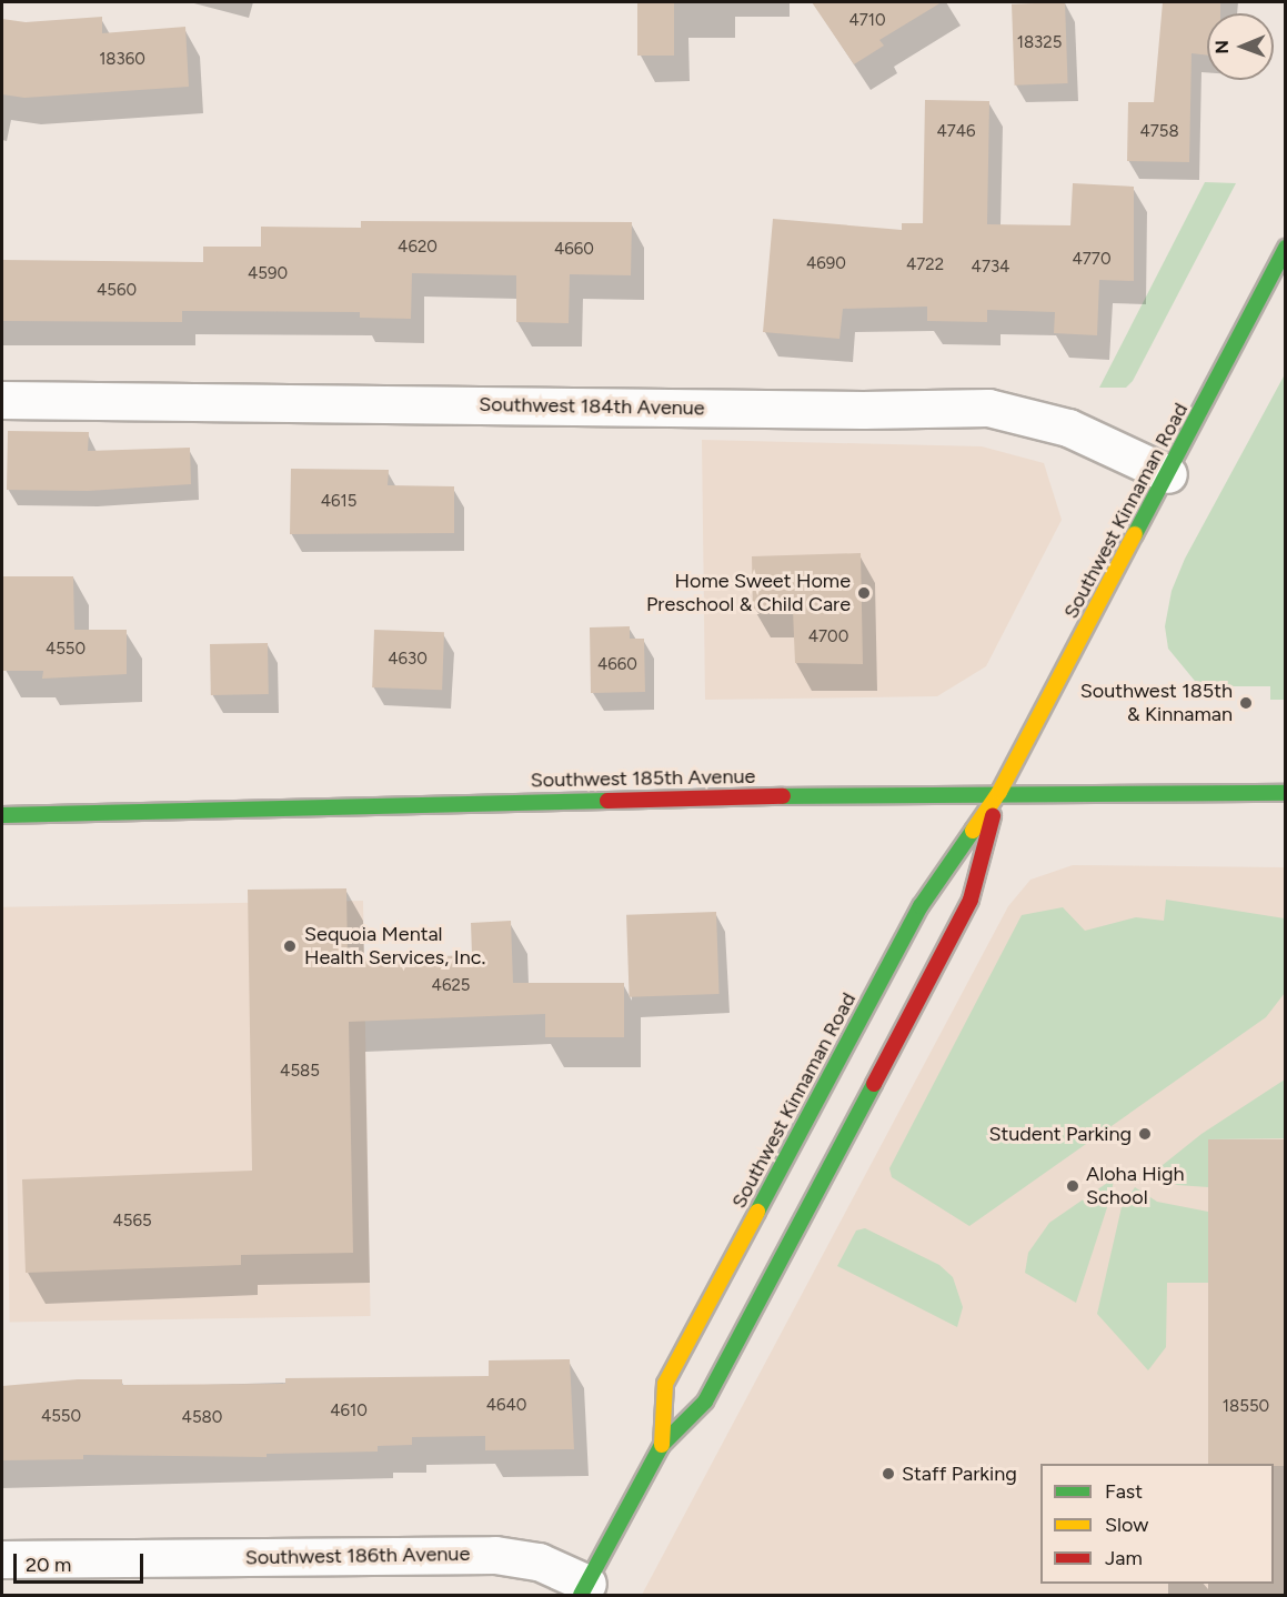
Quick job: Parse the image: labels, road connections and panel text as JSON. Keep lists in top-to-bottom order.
{
  "streets": {
    "main road": ["Southwest Kinnaman Road", "Southwest 185th Avenue"],
    "street": ["Southwest 184th Avenue", "Southwest 186th Avenue"]
  },
  "crossings": [
    ["Southwest 184th Avenue", "Southwest Kinnaman Road"],
    ["Southwest Kinnaman Road", "Southwest 185th Avenue"],
    ["Southwest Kinnaman Road", "Southwest 186th Avenue"]
  ],
  "places": [
    "Home Sweet Home Preschool & Child Care",
    "Southwest 185th & Kinnaman",
    "Sequoia Mental Health Services, Inc.",
    "Student Parking",
    "Aloha High School",
    "Staff Parking"
  ],
  "house_numbers": [
    "4710",
    "18325",
    "18360",
    "4746",
    "4758",
    "4620",
    "4660",
    "4770",
    "4690",
    "4722",
    "4734",
    "4590",
    "4560",
    "4615",
    "4700",
    "4550",
    "4630",
    "4660",
    "4625",
    "4585",
    "4565",
    "4640",
    "18550",
    "4610",
    "4550",
    "4580"
  ],
  "legend": ["Fast", "Slow", "Jam"],
  "scale_bar": "20 m",
  "north": "left"
}
